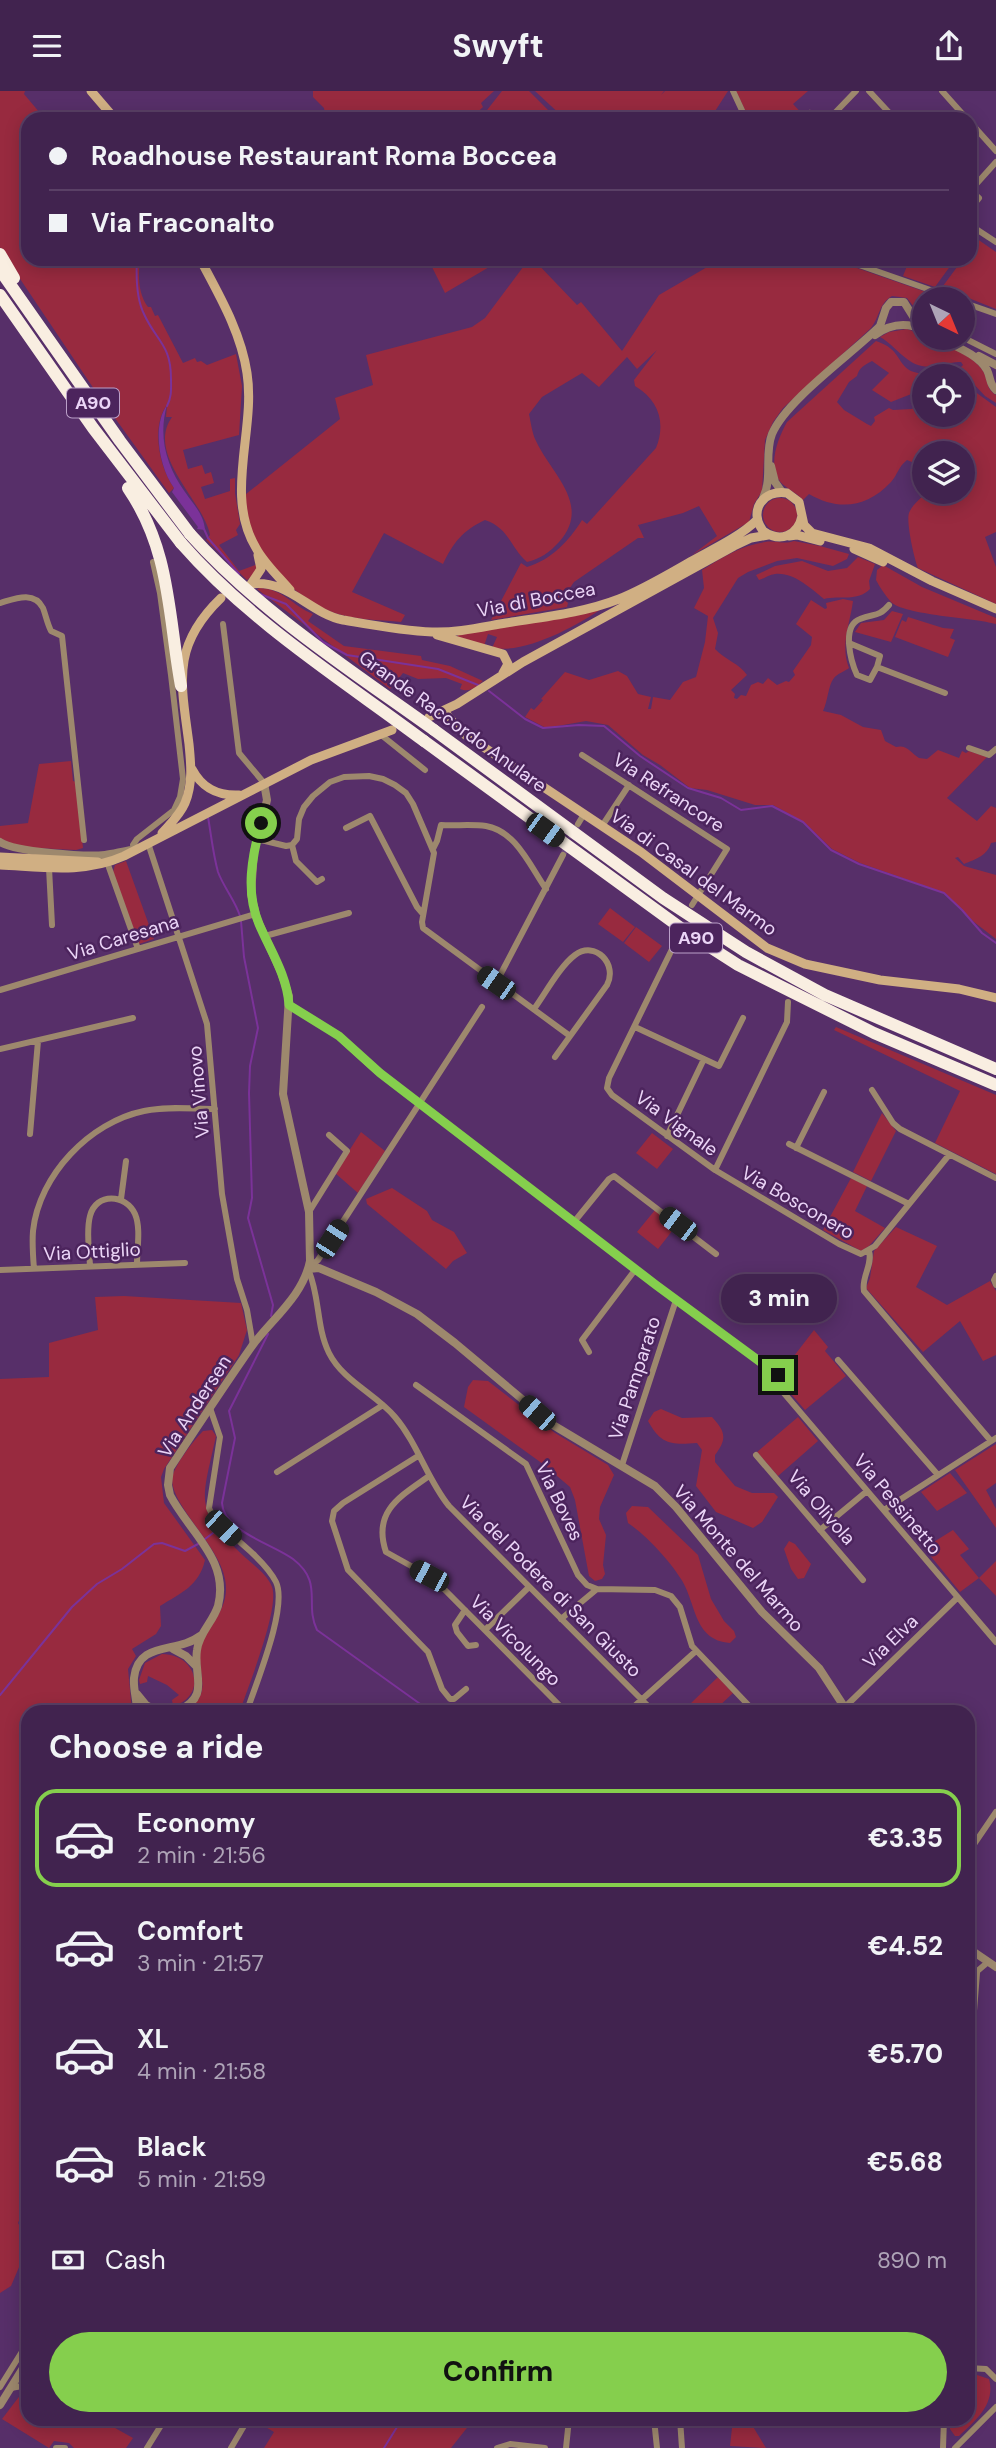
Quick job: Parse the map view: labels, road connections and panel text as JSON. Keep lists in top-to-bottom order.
{
  "streets": {
    "highway": ["A90", "Grande Raccordo Anulare"],
    "main road": ["Via di Boccea", "Via di Casal del Marmo"],
    "street": [
      "Via Refrancore",
      "Via Caresana",
      "Via Vinovo",
      "Via Vignale",
      "Via Bosconero",
      "Via Ottiglio",
      "Via Pamparato",
      "Via Andersen",
      "Via Boves",
      "Via Pessinetto",
      "Via Olivola",
      "Via Monte del Marmo",
      "Via del Podere di San Giusto",
      "Via Vicolungo",
      "Via Elva"
    ]
  },
  "crossings": [
    ["Via di Boccea", "Via di Casal del Marmo"],
    ["Via Refrancore", "Via di Casal del Marmo"],
    ["Via Caresana", "Via Vinovo"],
    ["Via Vinovo", "Via Andersen"],
    ["Via Vignale", "Via Bosconero"],
    ["Via Pamparato", "Via Monte del Marmo"],
    ["Via Andersen", "Via Monte del Marmo"],
    ["Via Andersen", "Via del Podere di San Giusto"],
    ["Via Pessinetto", "Via Elva"],
    ["Via Monte del Marmo", "Via del Podere di San Giusto"],
    ["Via del Podere di San Giusto", "Via Vicolungo"]
  ],
  "north": "bottom right",
  "page": {
    "header": "Swyft",
    "banner": ["Roadhouse Restaurant Roma Boccea", "Via Fraconalto"],
    "bubble": "3 min",
    "heading": "Choose a ride",
    "list": [
      {
        "name": "Economy",
        "note": "2 min · 21:56",
        "value": "€3.35"
      },
      {
        "name": "Comfort",
        "note": "3 min · 21:57",
        "value": "€4.52"
      },
      {
        "name": "XL",
        "note": "4 min · 21:58",
        "value": "€5.70"
      },
      {
        "name": "Black",
        "note": "5 min · 21:59",
        "value": "€5.68"
      }
    ],
    "pay": ["Cash", "890 m"],
    "buttons": "Confirm"
  }
}
